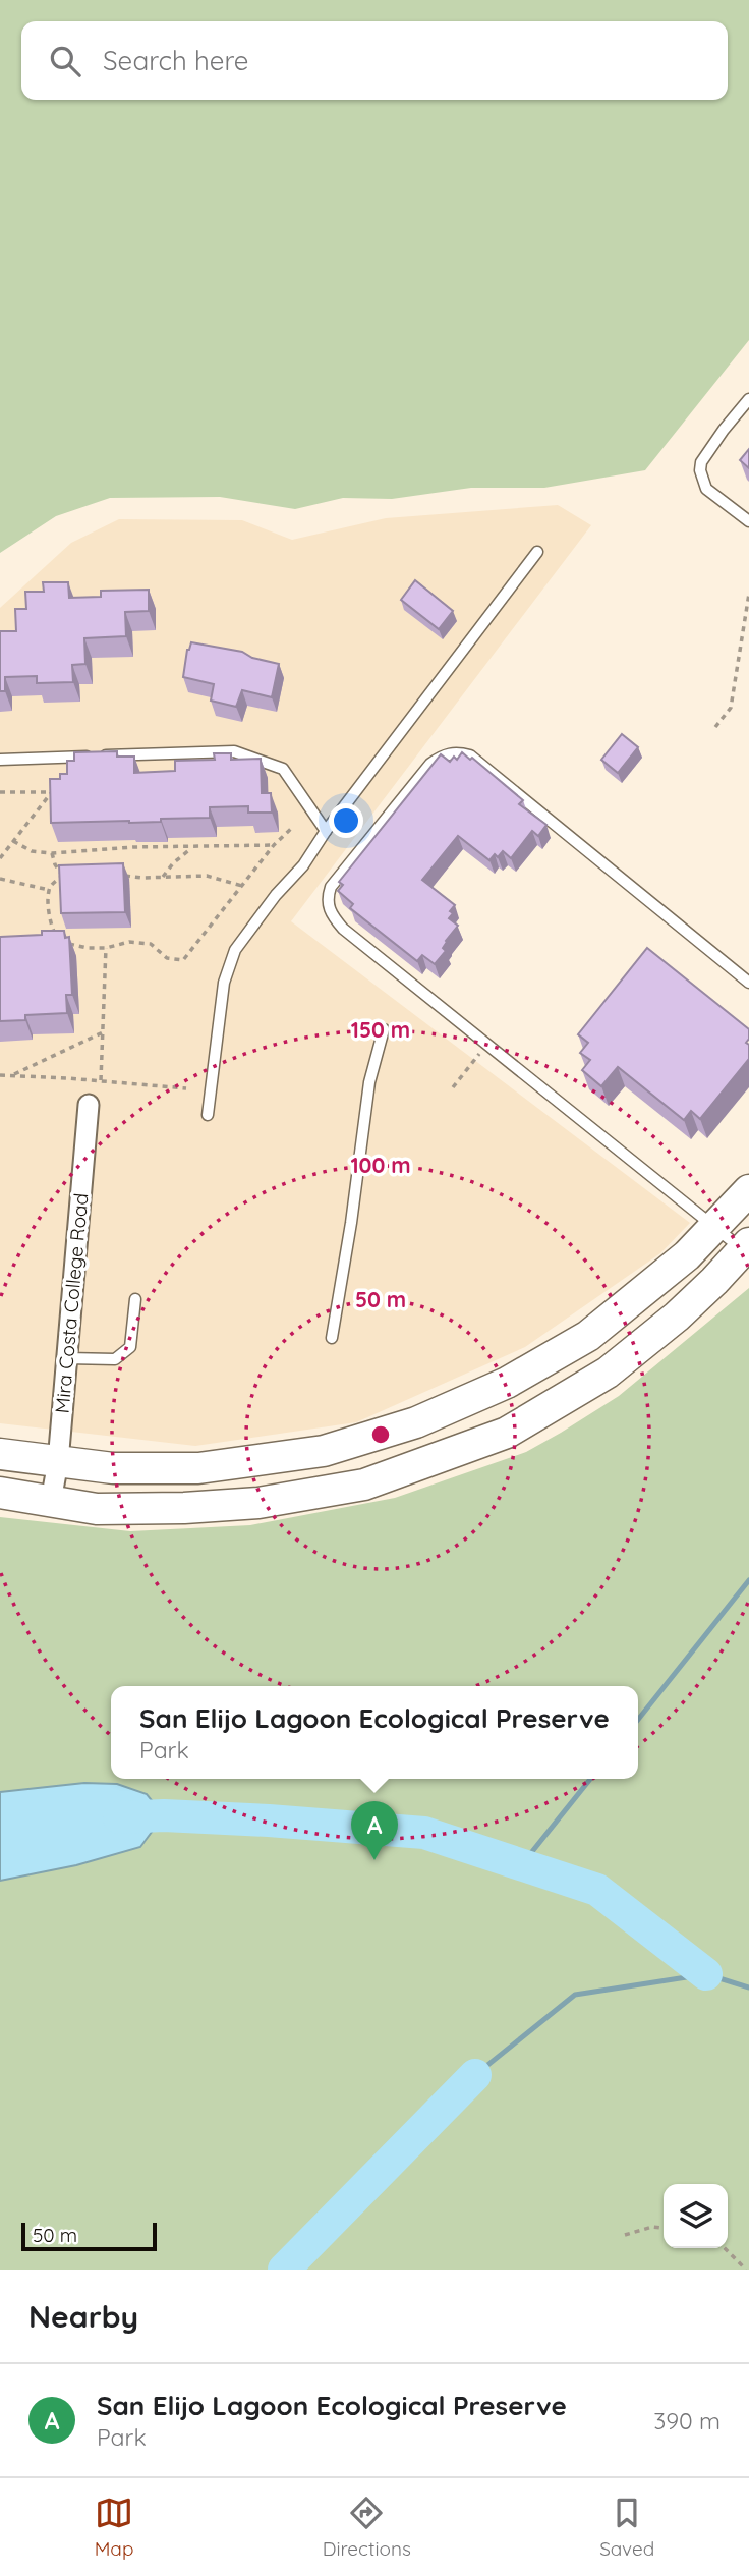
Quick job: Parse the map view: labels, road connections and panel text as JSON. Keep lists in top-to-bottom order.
{
  "streets": {
    "street": ["Mira Costa College Road"]
  },
  "scale_bar": "50 m",
  "page": {
    "search": "Search here",
    "popup": ["San Elijo Lagoon Ecological Preserve", "Park"],
    "pins": "A",
    "scale": "50 m",
    "heading": "Nearby",
    "list": [
      {
        "mark": "A",
        "name": "San Elijo Lagoon Ecological Preserve",
        "note": "Park",
        "value": "390 m"
      }
    ],
    "nav": ["Map", "Directions", "Saved"]
  },
  "rings": ["150 m", "100 m", "50 m"]
}
